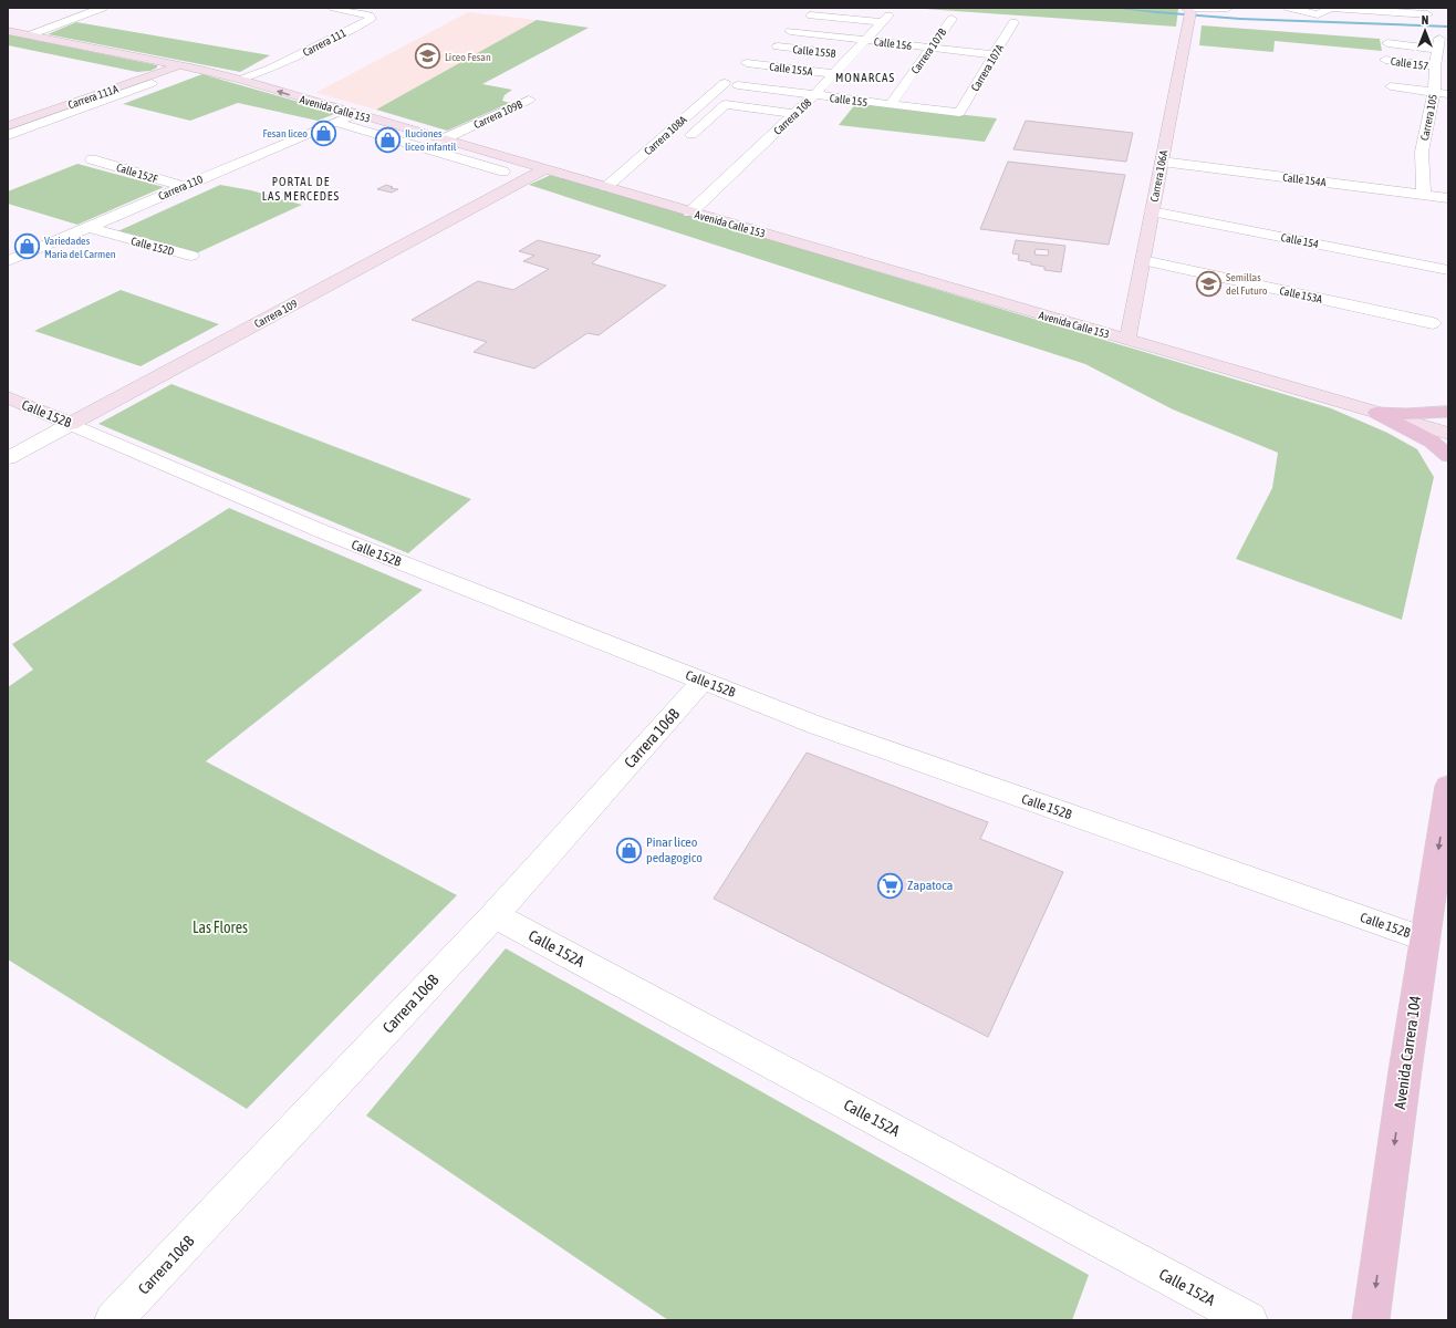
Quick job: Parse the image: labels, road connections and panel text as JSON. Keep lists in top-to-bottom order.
{
  "streets": {
    "main road": ["Avenida Carrera 104"],
    "street": [
      "Carrera 111",
      "Calle 156",
      "Calle 155B",
      "Carrera 107B",
      "Calle 157",
      "Carrera 107A",
      "Calle 155A",
      "Carrera 111A",
      "Calle 155",
      "Avenida Calle 153",
      "Carrera 109B",
      "Carrera 108",
      "Carrera 105",
      "Carrera 108A",
      "Calle 152F",
      "Carrera 106A",
      "Calle 154A",
      "Carrera 110",
      "Calle 154",
      "Calle 152D",
      "Calle 153A",
      "Carrera 109",
      "Calle 152B",
      "Carrera 106B",
      "Calle 152A"
    ]
  },
  "crossings": [
    ["Carrera 111", "Avenida Calle 153"],
    ["Calle 156", "Carrera 107B"],
    ["Calle 156", "Carrera 107A"],
    ["Calle 156", "Carrera 108"],
    ["Calle 155B", "Carrera 108"],
    ["Carrera 107B", "Calle 155"],
    ["Calle 157", "Carrera 105"],
    ["Carrera 107A", "Calle 155"],
    ["Calle 155A", "Carrera 108"],
    ["Carrera 111A", "Avenida Calle 153"],
    ["Calle 155", "Carrera 108"],
    ["Calle 155", "Carrera 108A"],
    ["Avenida Calle 153", "Carrera 109B"],
    ["Avenida Calle 153", "Carrera 108"],
    ["Avenida Calle 153", "Carrera 108A"],
    ["Avenida Calle 153", "Carrera 106A"],
    ["Avenida Calle 153", "Carrera 110"],
    ["Avenida Calle 153", "Carrera 109"],
    ["Carrera 105", "Calle 154A"],
    ["Calle 152F", "Carrera 110"],
    ["Carrera 106A", "Calle 154A"],
    ["Carrera 106A", "Calle 154"],
    ["Carrera 106A", "Calle 153A"],
    ["Carrera 110", "Calle 152D"],
    ["Carrera 109", "Calle 152B"],
    ["Calle 152B", "Carrera 106B"],
    ["Calle 152B", "Avenida Carrera 104"],
    ["Carrera 106B", "Calle 152A"]
  ],
  "one_way": ["Avenida Carrera 104"],
  "districts": ["MONARCAS", "PORTAL DE LAS MERCEDES"],
  "parks": ["Las Flores"],
  "places": {
    "school or university": ["Liceo Fesan", "Semillas del Futuro"],
    "shop": [
      "Fesan liceo",
      "Iluciones liceo infantil",
      "Variedades Maria del Carmen",
      "Pinar liceo pedagogico"
    ],
    "supermarket": ["Zapatoca"]
  },
  "north": "top"
}
